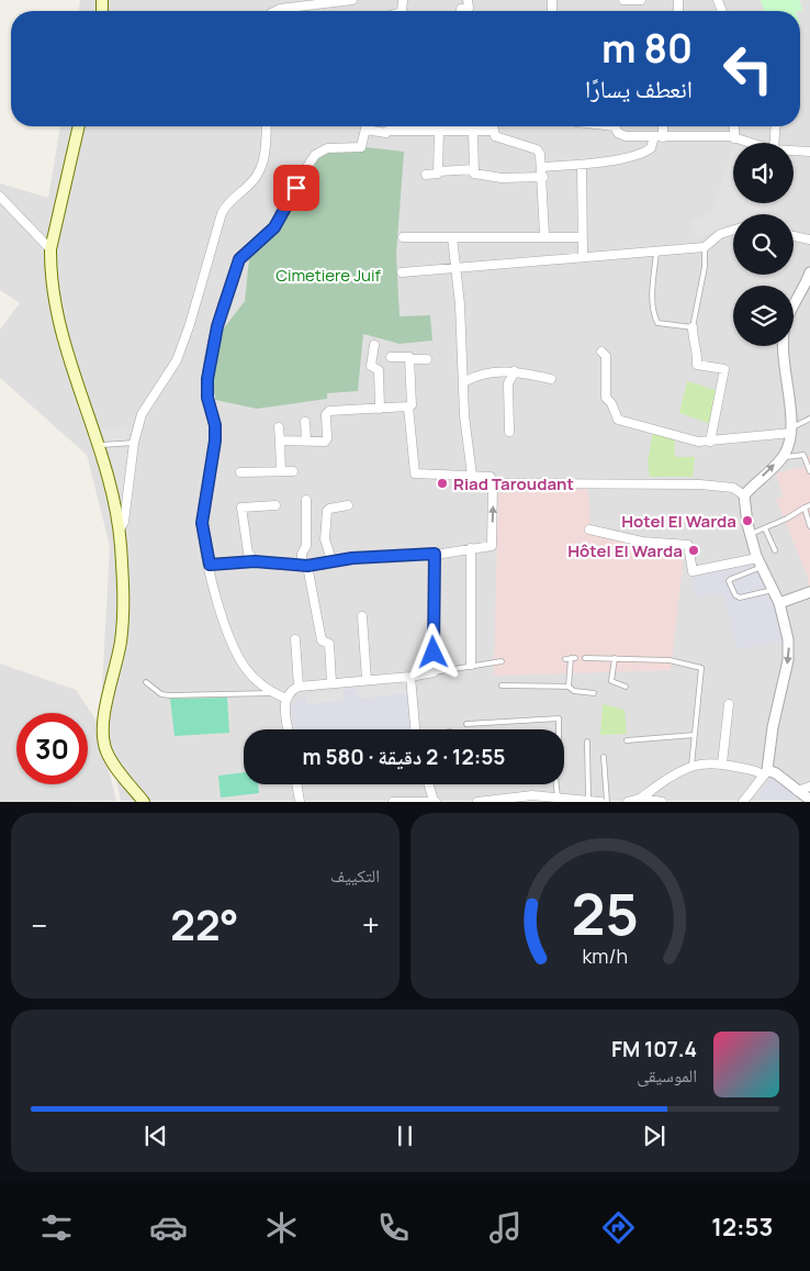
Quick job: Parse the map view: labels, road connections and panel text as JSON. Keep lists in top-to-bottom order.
{
  "parks": ["Cimetiere Juif"],
  "places": ["Riad Taroudant", "Hotel El Warda", "Hôtel El Warda"],
  "page": {
    "turn": ["80 m", "انعطف يسارًا"],
    "limit": "30",
    "trip": "12:55 · 2 دقيقة · 580 m",
    "tile": "التكييف",
    "heat": ["−", "22°", "+"],
    "song": ["107.4 FM", "الموسيقى"],
    "tabs": "12:53",
    "gauge": ["25", "km/h"]
  }
}
